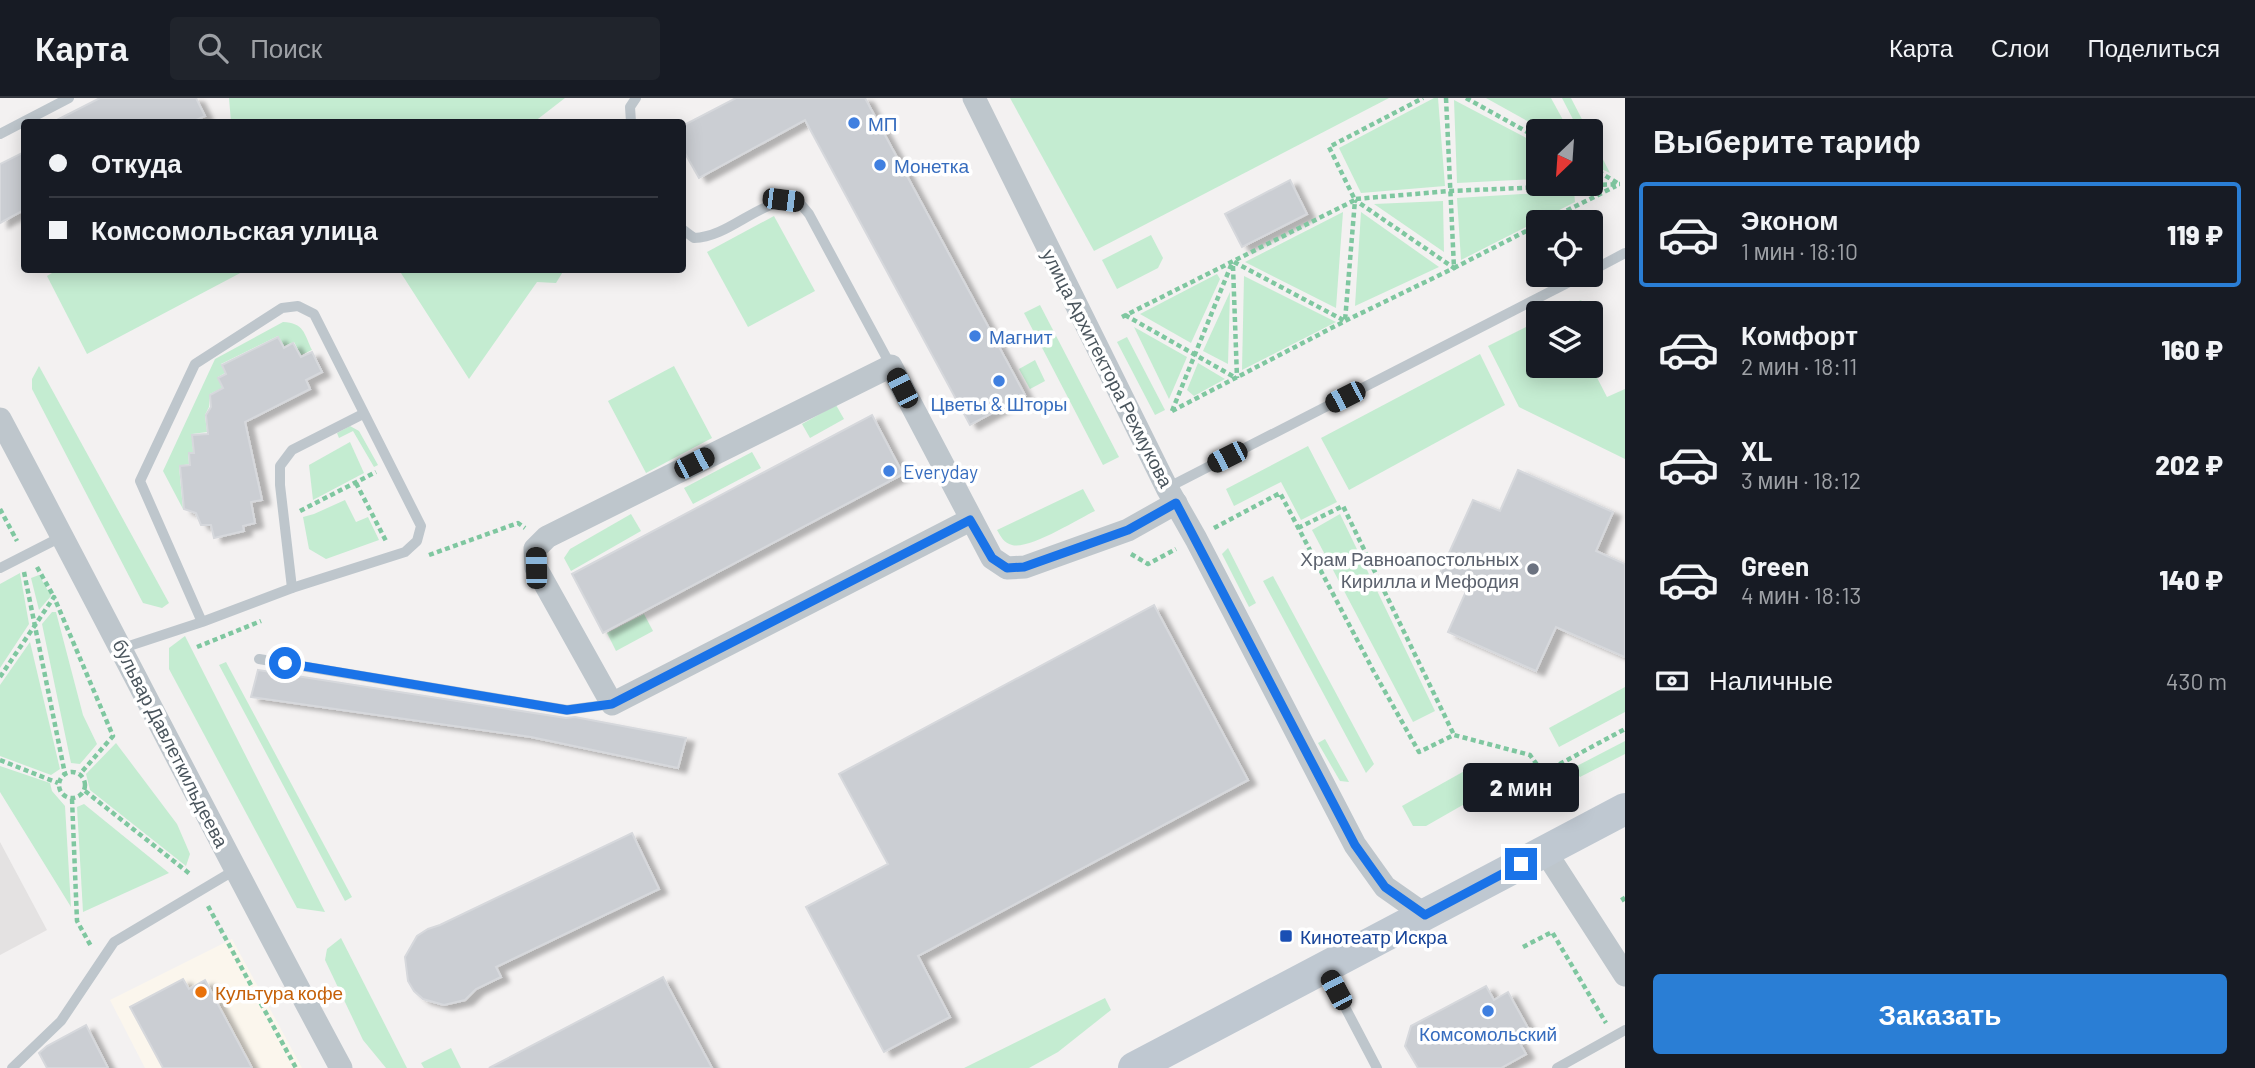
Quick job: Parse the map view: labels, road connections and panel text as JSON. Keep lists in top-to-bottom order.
{
  "streets": {
    "street": ["улица Архитектора Рехмукова", "бульвар Давлеткильдеева"]
  },
  "places": {
    "other": [
      "МП",
      "Монетка",
      "Магнит",
      "Цветы & Шторы",
      "Everyday",
      "Храм Равноапостольных Кирилла и Мефодия",
      "Культура кофе",
      "Комсомольский"
    ],
    "transit": ["Кинотеатр Искра"]
  },
  "north": "bottom left",
  "page": {
    "header": "Карта",
    "search": "Поиск",
    "nav": ["Карта", "Слои", "Поделиться"],
    "heading": "Выберите тариф",
    "banner": ["Откуда", "Комсомольская улица"],
    "list": [
      {
        "name": "Эконом",
        "note": "1 мин · 18:10",
        "value": "119 ₽"
      },
      {
        "name": "Комфорт",
        "note": "2 мин · 18:11",
        "value": "160 ₽"
      },
      {
        "name": "XL",
        "note": "3 мин · 18:12",
        "value": "202 ₽"
      },
      {
        "name": "Green",
        "note": "4 мин · 18:13",
        "value": "140 ₽"
      }
    ],
    "pay": ["Наличные", "430 m"],
    "bubble": "2 мин",
    "buttons": "Заказать"
  }
}
